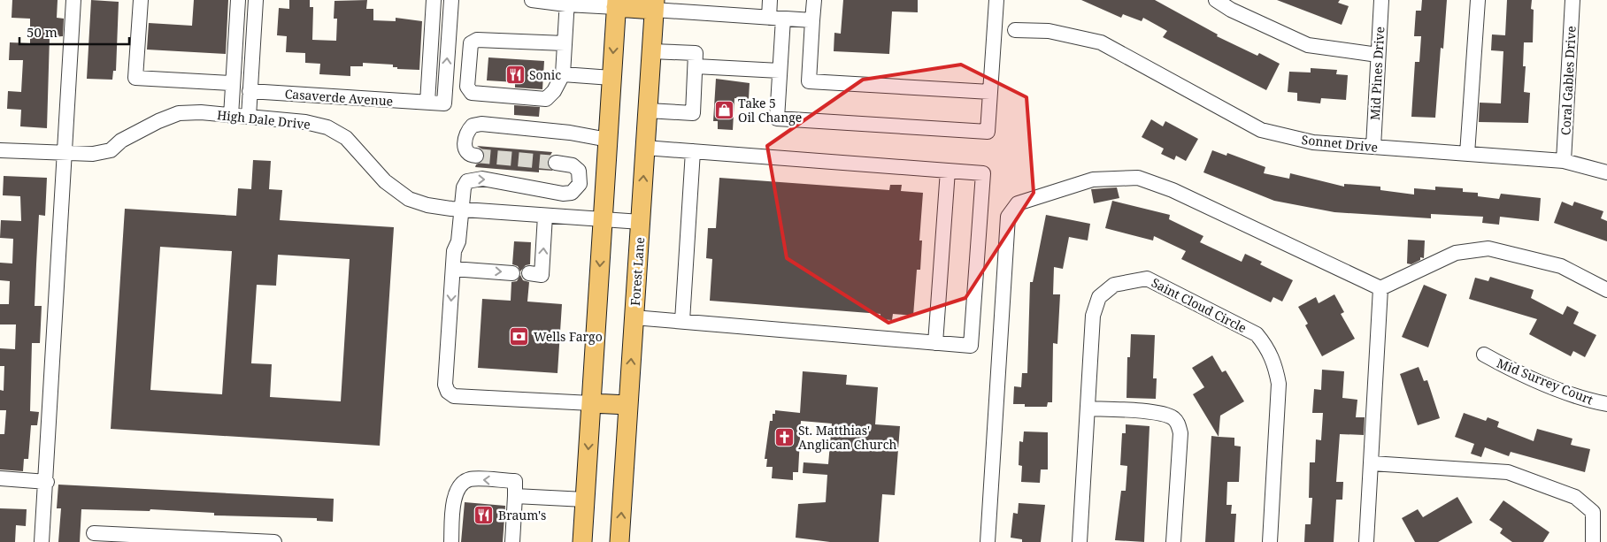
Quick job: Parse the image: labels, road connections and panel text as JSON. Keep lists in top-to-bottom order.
{
  "streets": {
    "main road": ["Forest Lane"],
    "street": [
      "Mid Pines Drive",
      "Coral Gables Drive",
      "Casaverde Avenue",
      "High Dale Drive",
      "Sonnet Drive",
      "Saint Cloud Circle",
      "Mid Surrey Court"
    ]
  },
  "crossings": [
    ["Mid Pines Drive", "Sonnet Drive"],
    ["Coral Gables Drive", "Sonnet Drive"],
    ["High Dale Drive", "Forest Lane"]
  ],
  "places": {
    "restaurant": ["Sonic", "Braum's"],
    "shop": ["Take 5 Oil Change"],
    "bank": ["Wells Fargo"],
    "church": ["St. Matthias' Anglican Church"]
  },
  "scale_bar": "50 m"
}
